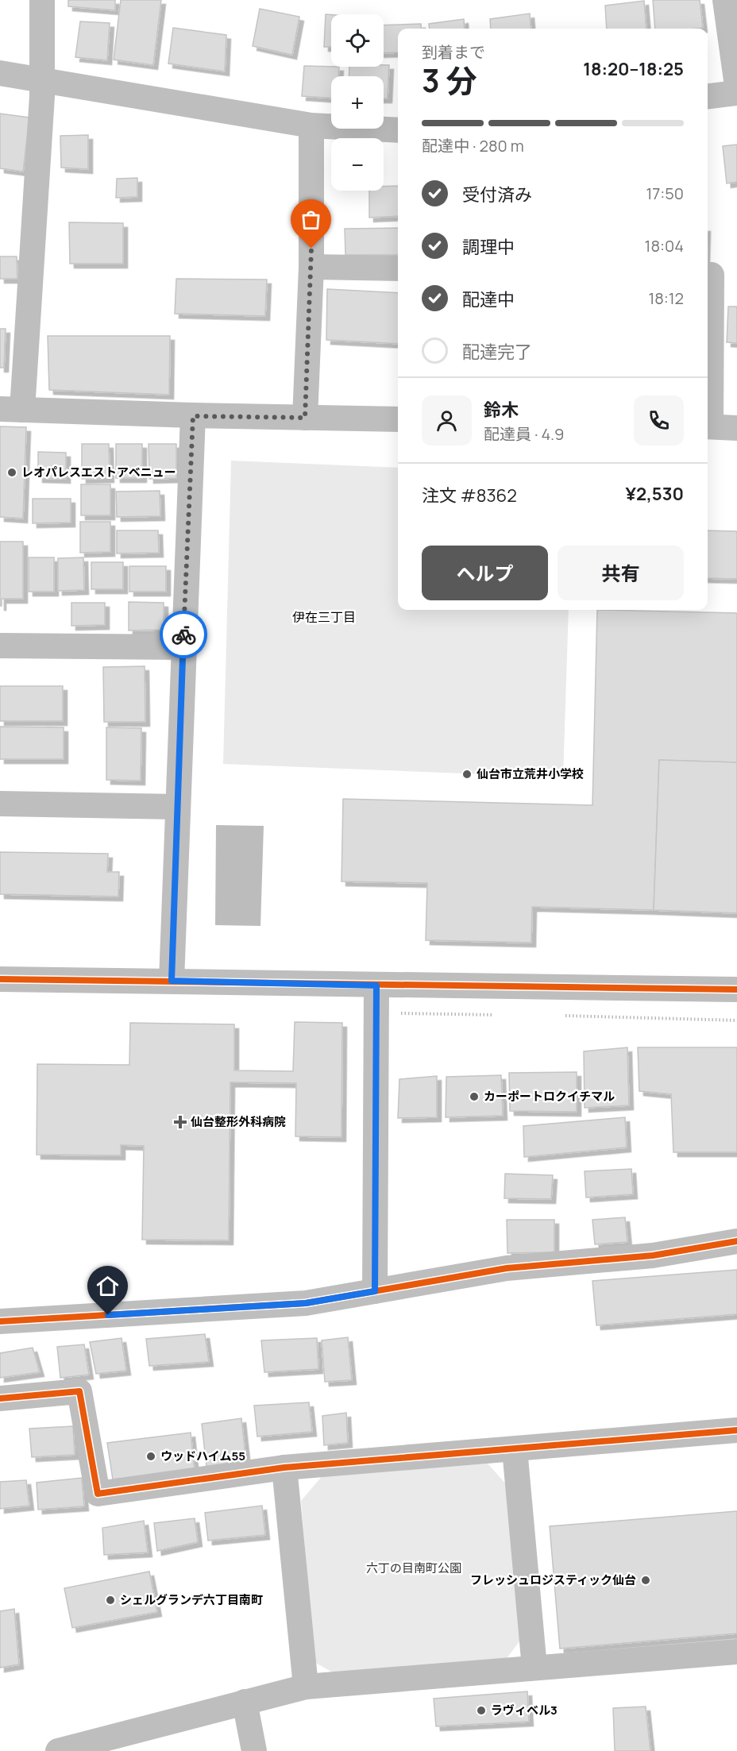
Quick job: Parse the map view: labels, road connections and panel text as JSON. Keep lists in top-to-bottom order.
{
  "districts": ["伊在三丁目"],
  "parks": ["六丁の目南町公園"],
  "places": {
    "other": [
      "レオパレスエストアベニュー",
      "仙台市立荒井小学校",
      "カーポートロクイチマル",
      "ウッドハイム55",
      "フレッシュロジスティック仙台",
      "シェルグランデ六丁目南町",
      "ラヴィベル3"
    ],
    "health": ["仙台整形外科病院"]
  },
  "page": {
    "map_buttons": ["+", "−"],
    "heading": ["3 分", "到着まで", "18:20–18:25"],
    "panel": [
      "鈴木",
      "配達員 · 4.9",
      "注文 #8362",
      "¥2,530"
    ],
    "bar": "配達中 · 280 m",
    "list": [
      ["受付済み", "17:50"],
      ["調理中", "18:04"],
      ["配達中", "18:12"],
      "配達完了"
    ],
    "buttons": ["ヘルプ", "共有"]
  }
}
